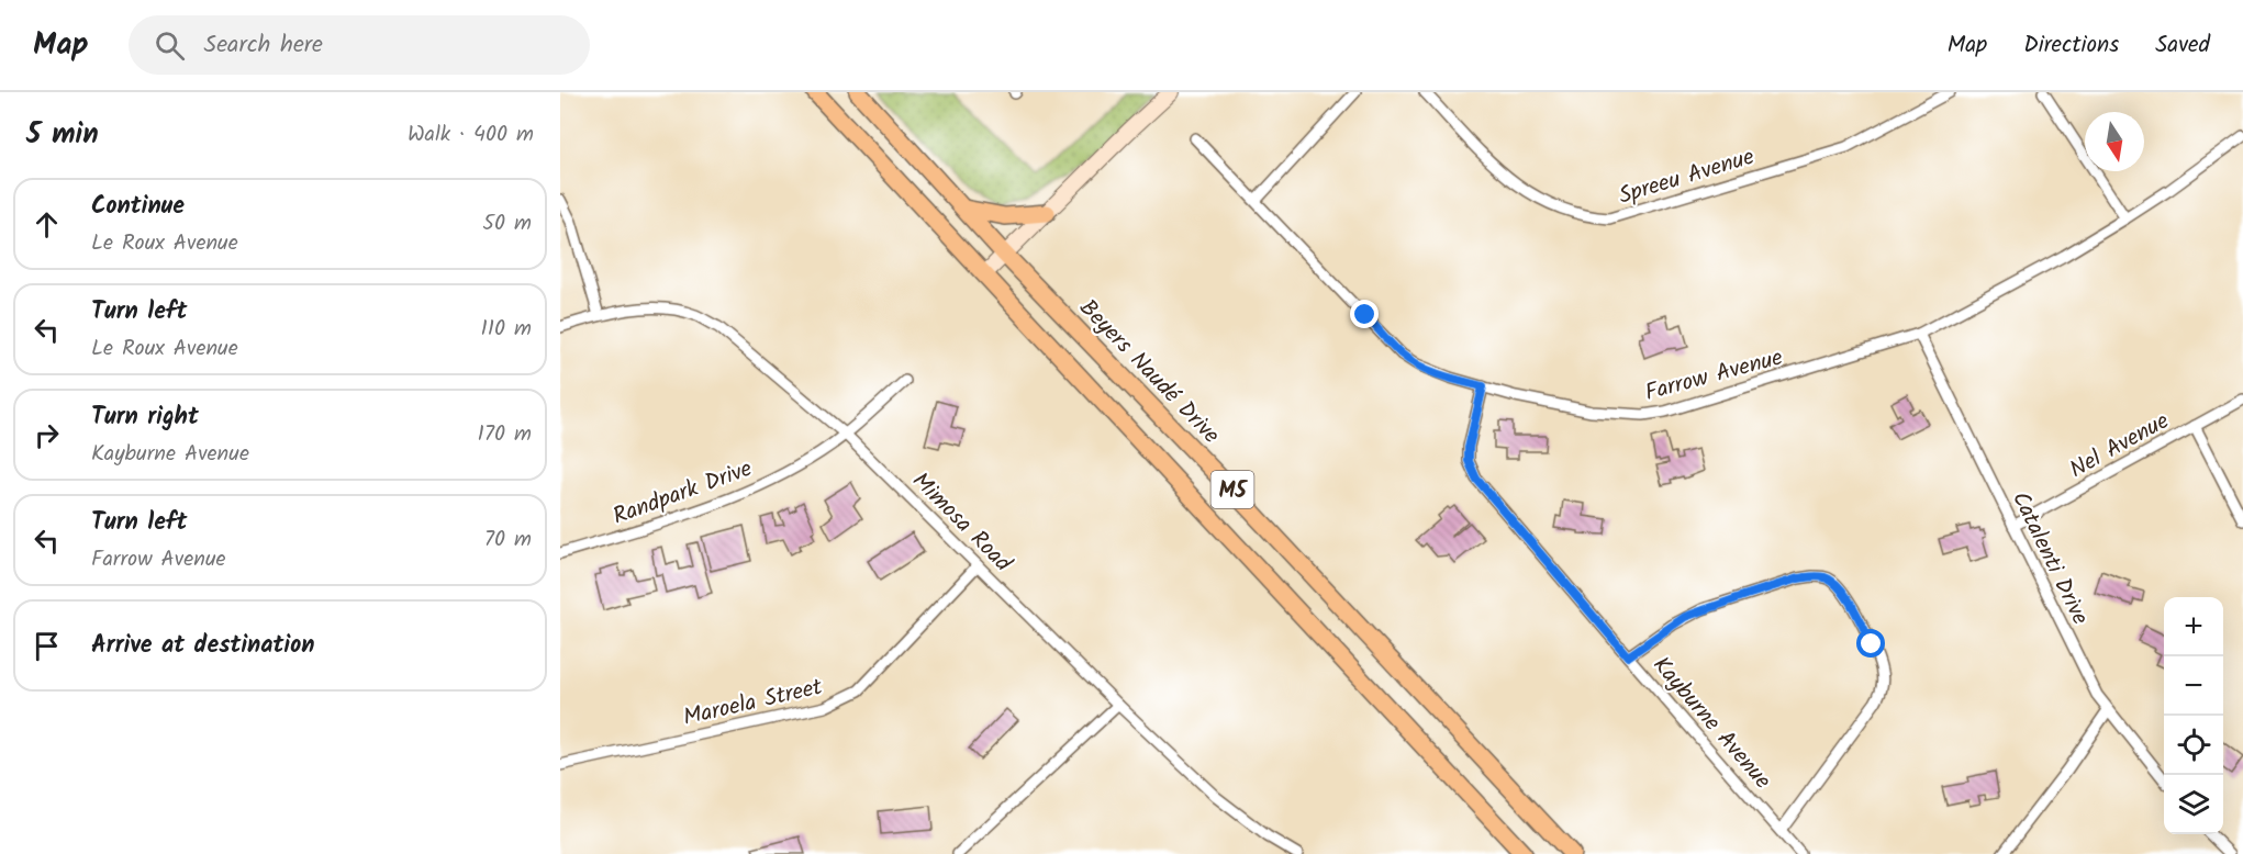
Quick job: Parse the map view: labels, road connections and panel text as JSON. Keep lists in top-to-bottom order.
{
  "streets": {
    "main road": ["Beyers Naudé Drive", "M5"],
    "street": [
      "Spreeu Avenue",
      "Farrow Avenue",
      "Nel Avenue",
      "Randpark Drive",
      "Mimosa Road",
      "Catalenti Drive",
      "Maroela Street",
      "Kayburne Avenue"
    ]
  },
  "crossings": [
    ["Farrow Avenue", "Catalenti Drive"],
    ["Farrow Avenue", "Kayburne Avenue"],
    ["Nel Avenue", "Catalenti Drive"],
    ["Randpark Drive", "Mimosa Road"],
    ["Mimosa Road", "Maroela Street"]
  ],
  "north": "bottom",
  "page": {
    "header": "Map",
    "search": "Search here",
    "nav": ["Map", "Directions", "Saved"],
    "heading": ["5 min", "Walk · 400 m"],
    "list": [
      ["Continue", "Le Roux Avenue", "50 m"],
      ["Turn left", "Le Roux Avenue", "110 m"],
      ["Turn right", "Kayburne Avenue", "170 m"],
      ["Turn left", "Farrow Avenue", "70 m"],
      "Arrive at destination"
    ],
    "map_buttons": ["+", "−"]
  }
}
